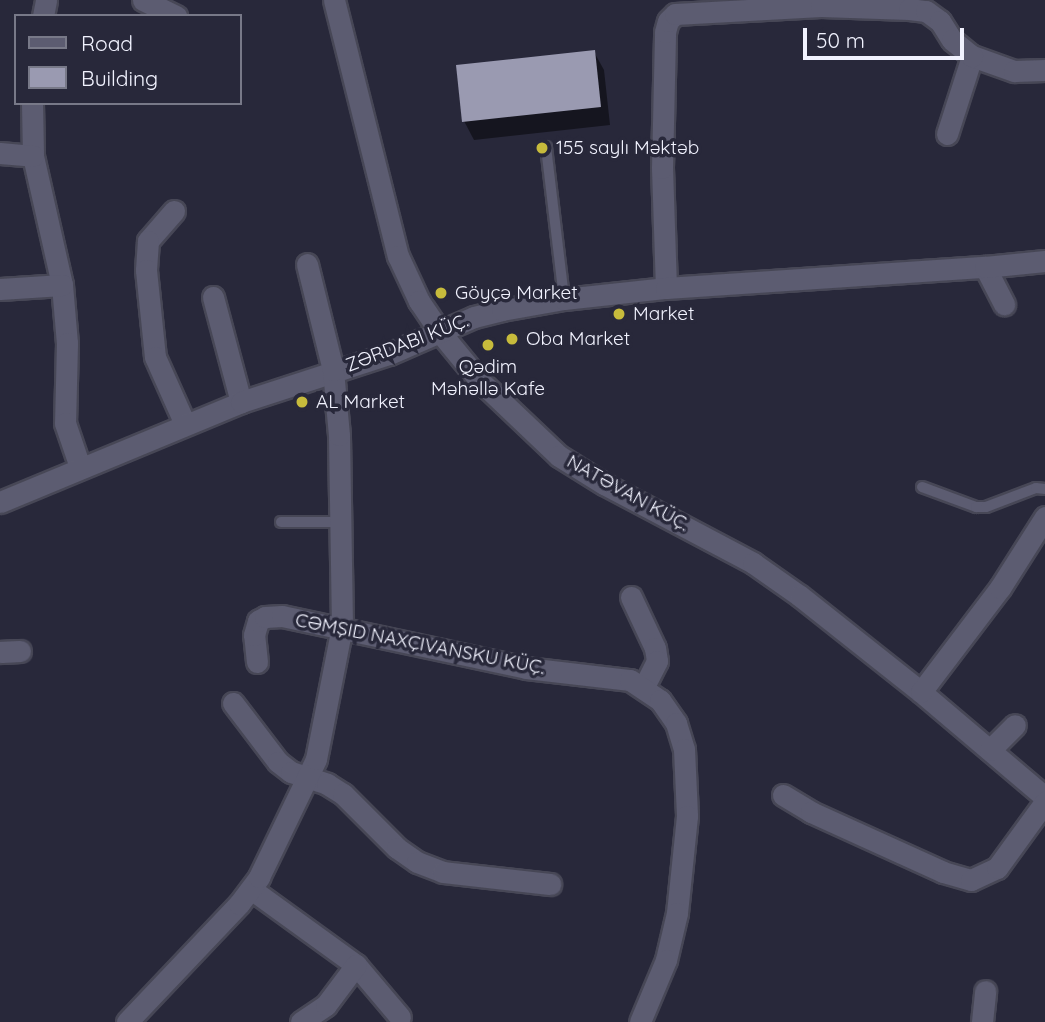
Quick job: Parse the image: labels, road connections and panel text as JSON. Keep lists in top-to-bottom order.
{
  "streets": {
    "street": ["ZƏRDABI KÜÇ.", "NATƏVAN KÜÇ."]
  },
  "crossings": [
    ["ZƏRDABI KÜÇ.", "NATƏVAN KÜÇ."]
  ],
  "places": [
    "155 saylı Məktəb",
    "Göyçə Market",
    "Market",
    "Oba Market",
    "Qədim Məhəllə Kafe",
    "AL Market"
  ],
  "legend": ["Road", "Building"],
  "scale_bar": "50 m"
}
